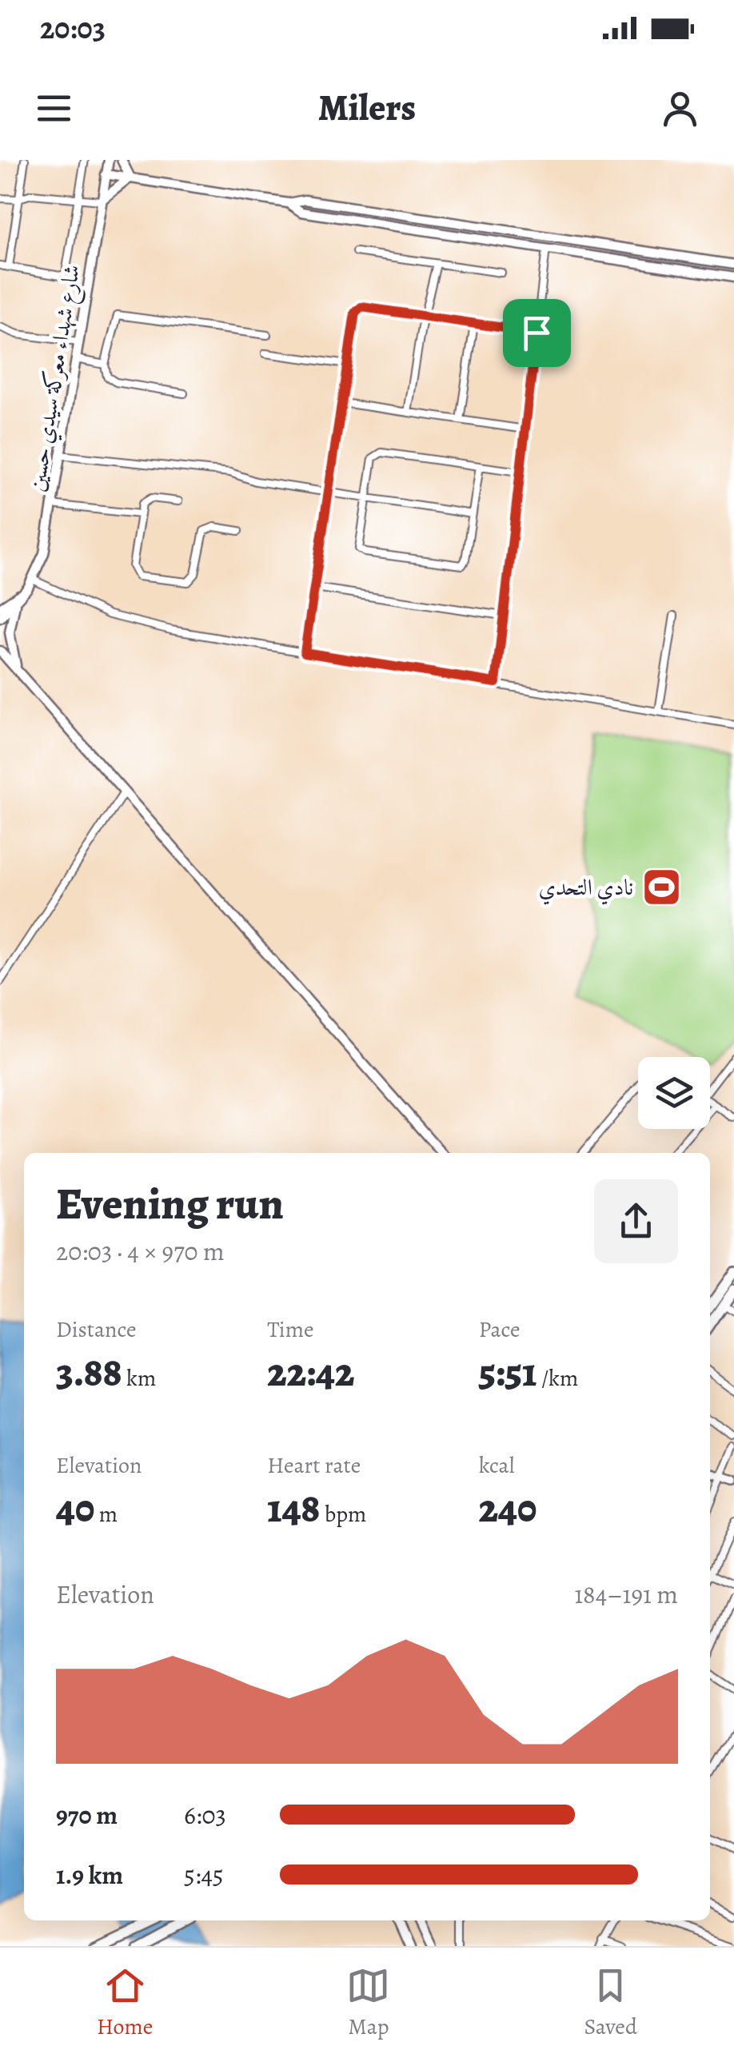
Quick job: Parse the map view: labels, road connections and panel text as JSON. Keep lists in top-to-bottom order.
{
  "streets": {
    "main road": ["شارع شهداء معركة سيدي حسين"]
  },
  "places": {
    "sports": ["نادي التحدي"]
  },
  "page": {
    "status": "20:03",
    "header": "Milers",
    "heading": ["Evening run", "20:03 · 4 × 970 m"],
    "stats": [
      ["Distance", "3.88 km"],
      ["Time", "22:42"],
      ["Pace", "5:51 /km"],
      ["Elevation", "40 m"],
      ["Heart rate", "148 bpm"],
      ["kcal", "240"]
    ],
    "chart": ["Elevation", "184–191 m"],
    "list": [
      {
        "name": "970 m",
        "note": "6:03"
      },
      {
        "name": "1.9 km",
        "note": "5:45"
      }
    ],
    "tabs": ["Home", "Map", "Saved"]
  }
}
